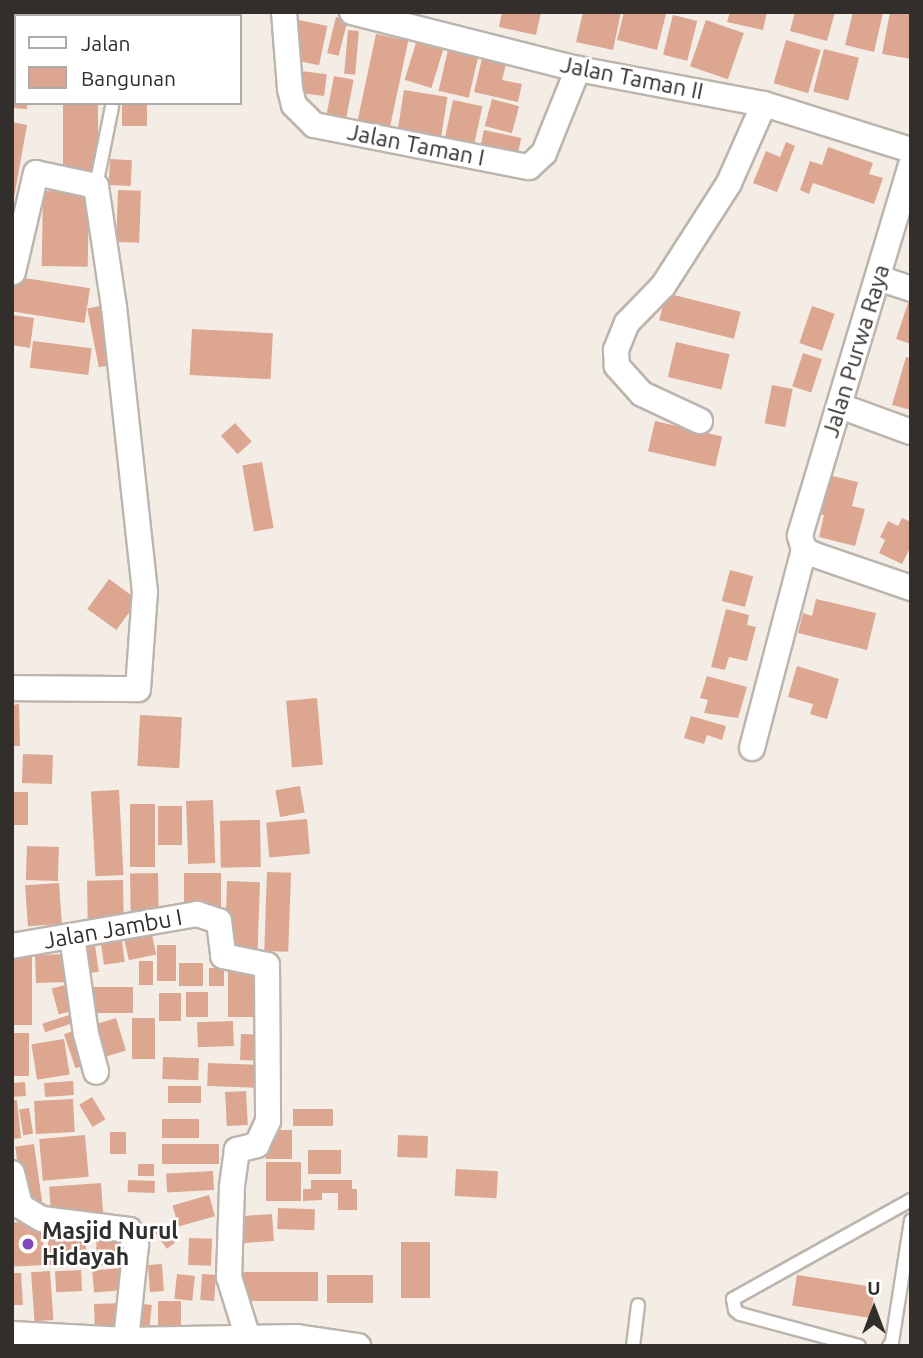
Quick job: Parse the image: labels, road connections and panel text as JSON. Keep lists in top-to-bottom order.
{
  "streets": {
    "street": [
      "Jalan Taman II",
      "Jalan Taman I",
      "Jalan Purwa Raya",
      "Jalan Jambu I"
    ]
  },
  "crossings": [
    ["Jalan Taman II", "Jalan Taman I"]
  ],
  "places": ["Masjid Nurul Hidayah"],
  "legend": ["Jalan", "Bangunan"],
  "north": "top"
}
